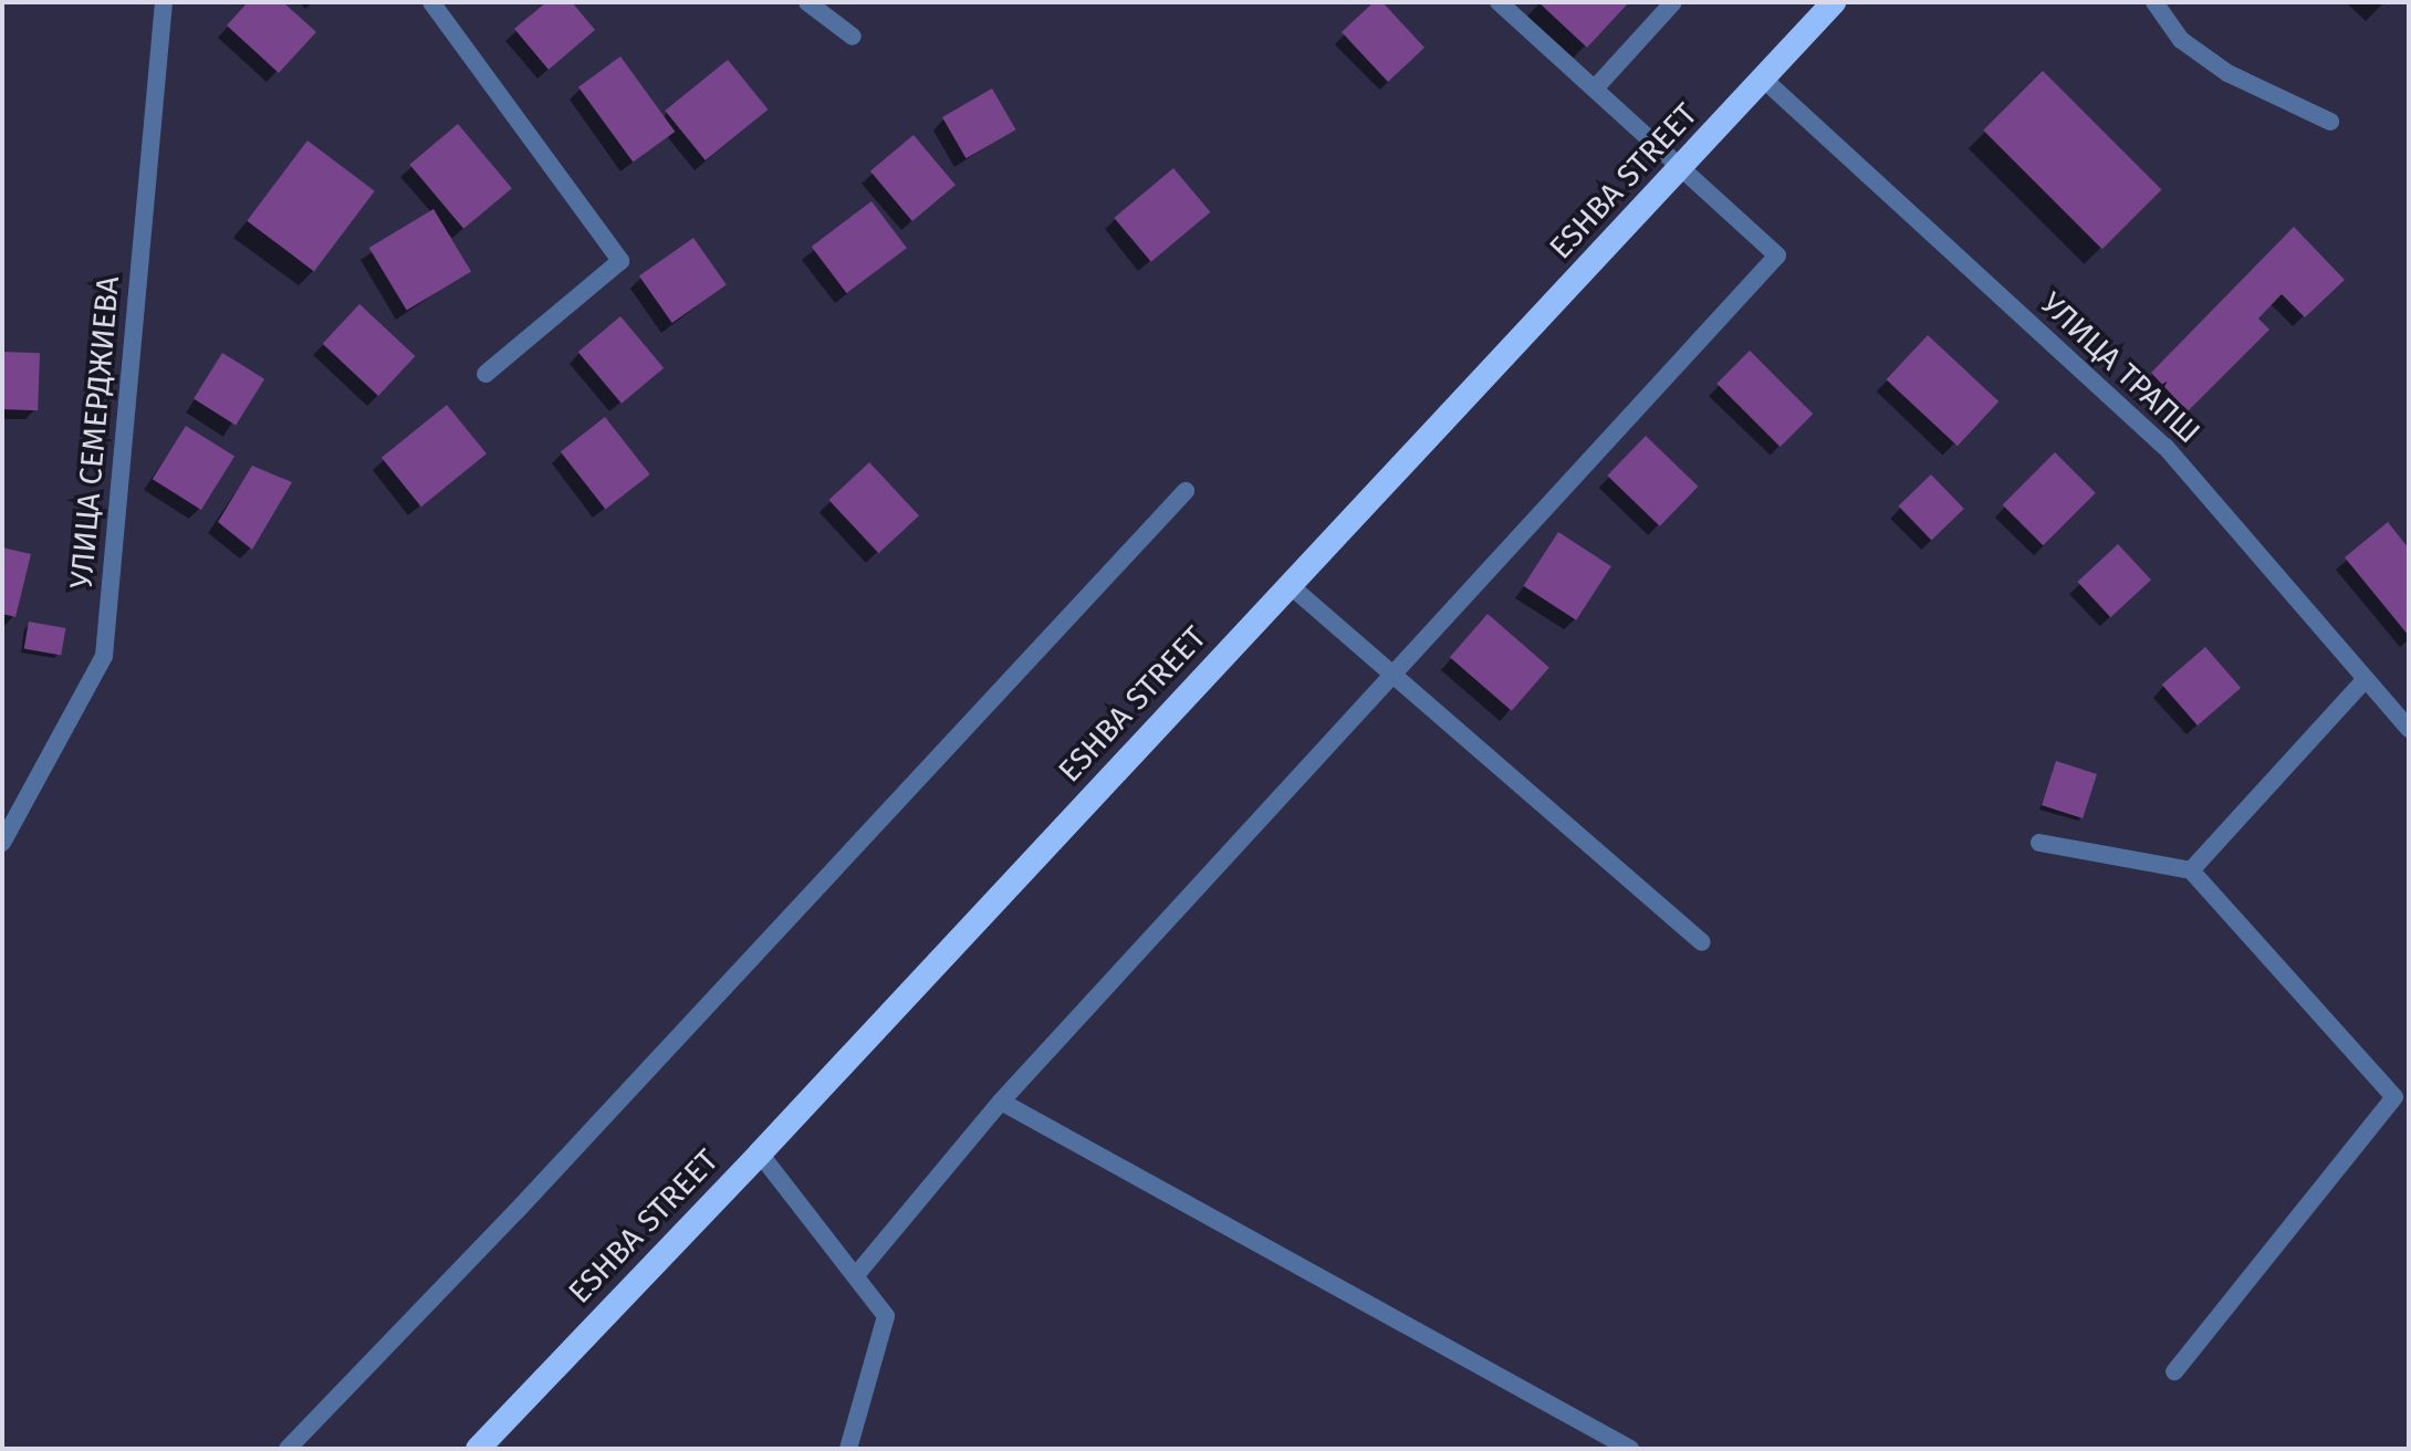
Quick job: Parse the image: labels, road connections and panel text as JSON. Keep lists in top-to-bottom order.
{
  "streets": {
    "highway": ["ESHBA STREET"],
    "street": ["УЛИЦА ТРАПШ", "УЛИЦА СЕМЕРДЖИЕВА"]
  },
  "crossings": [
    ["ESHBA STREET", "УЛИЦА ТРАПШ"]
  ]
}
